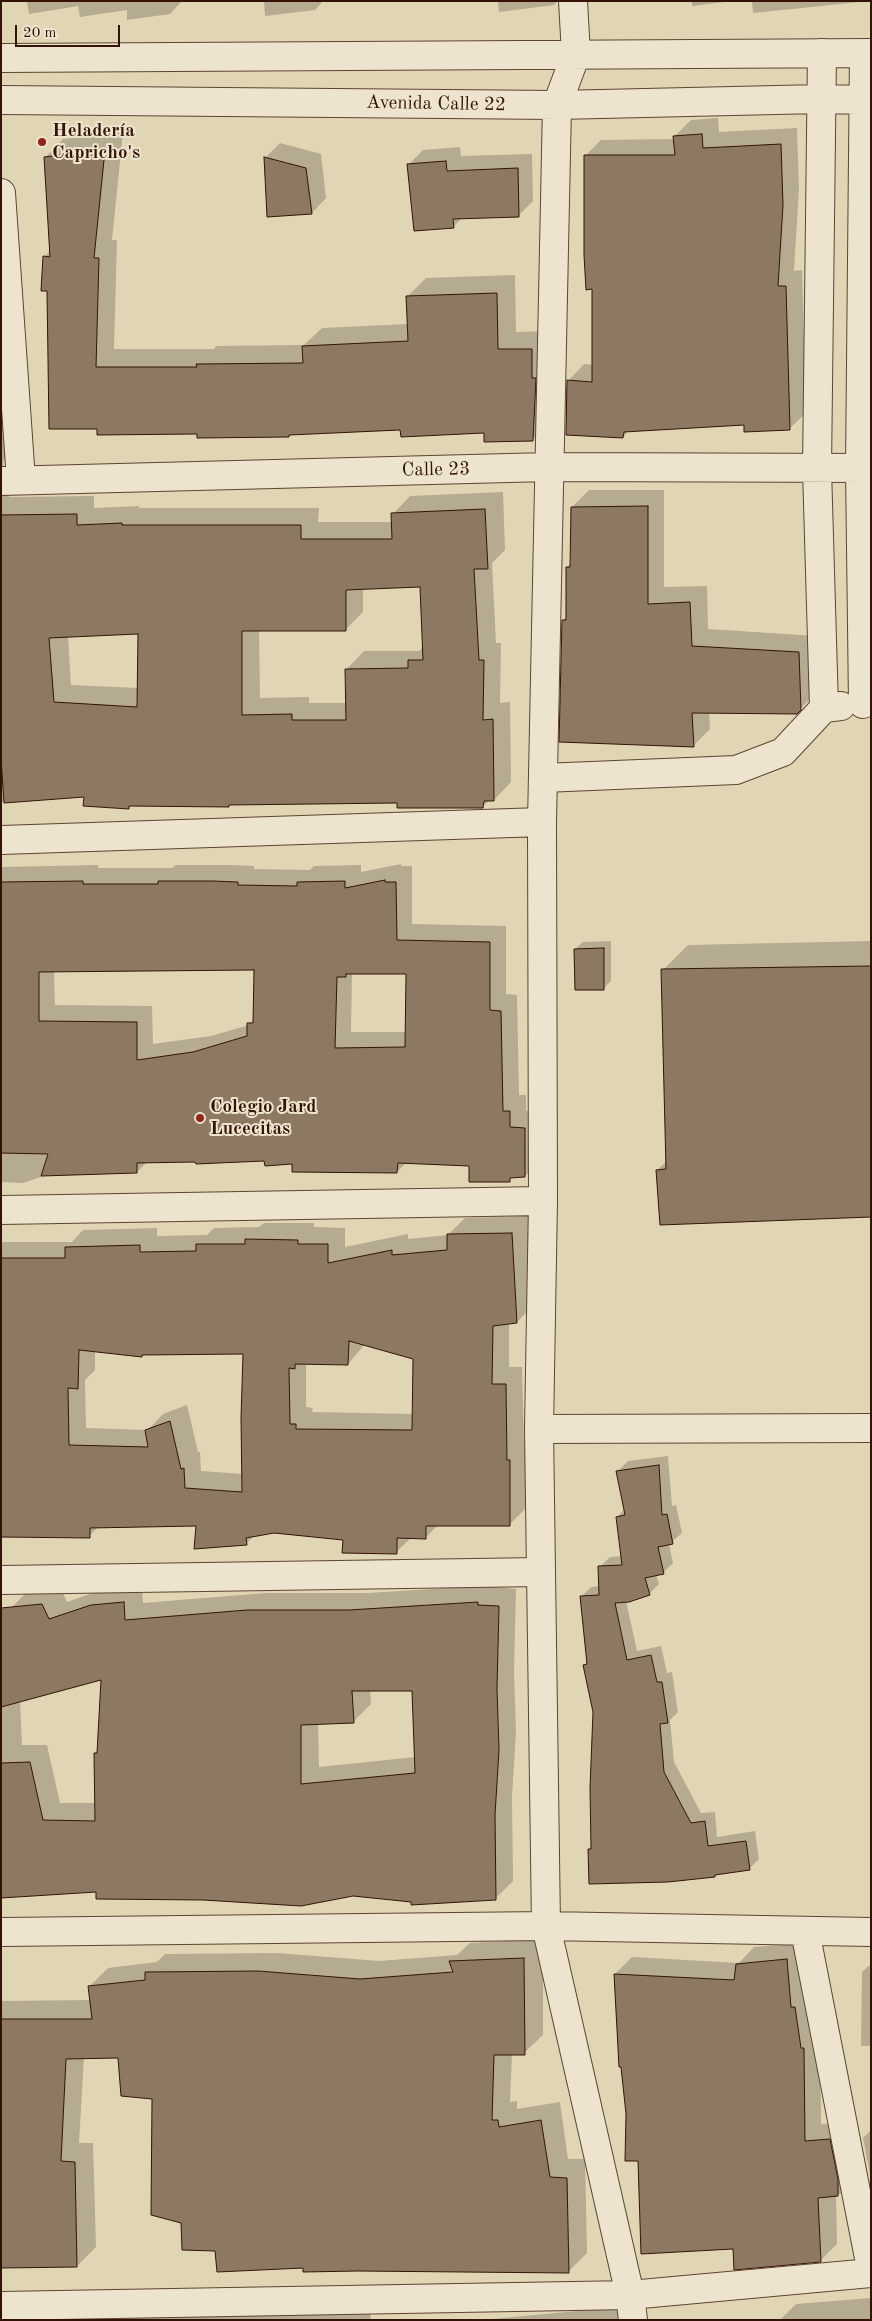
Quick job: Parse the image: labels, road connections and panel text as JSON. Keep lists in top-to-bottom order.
{
  "streets": {
    "street": ["Avenida Calle 22", "Calle 23"]
  },
  "places": ["Heladería Capricho's", "Colegio Jard Lucecitas"],
  "scale_bar": "20 m"
}
